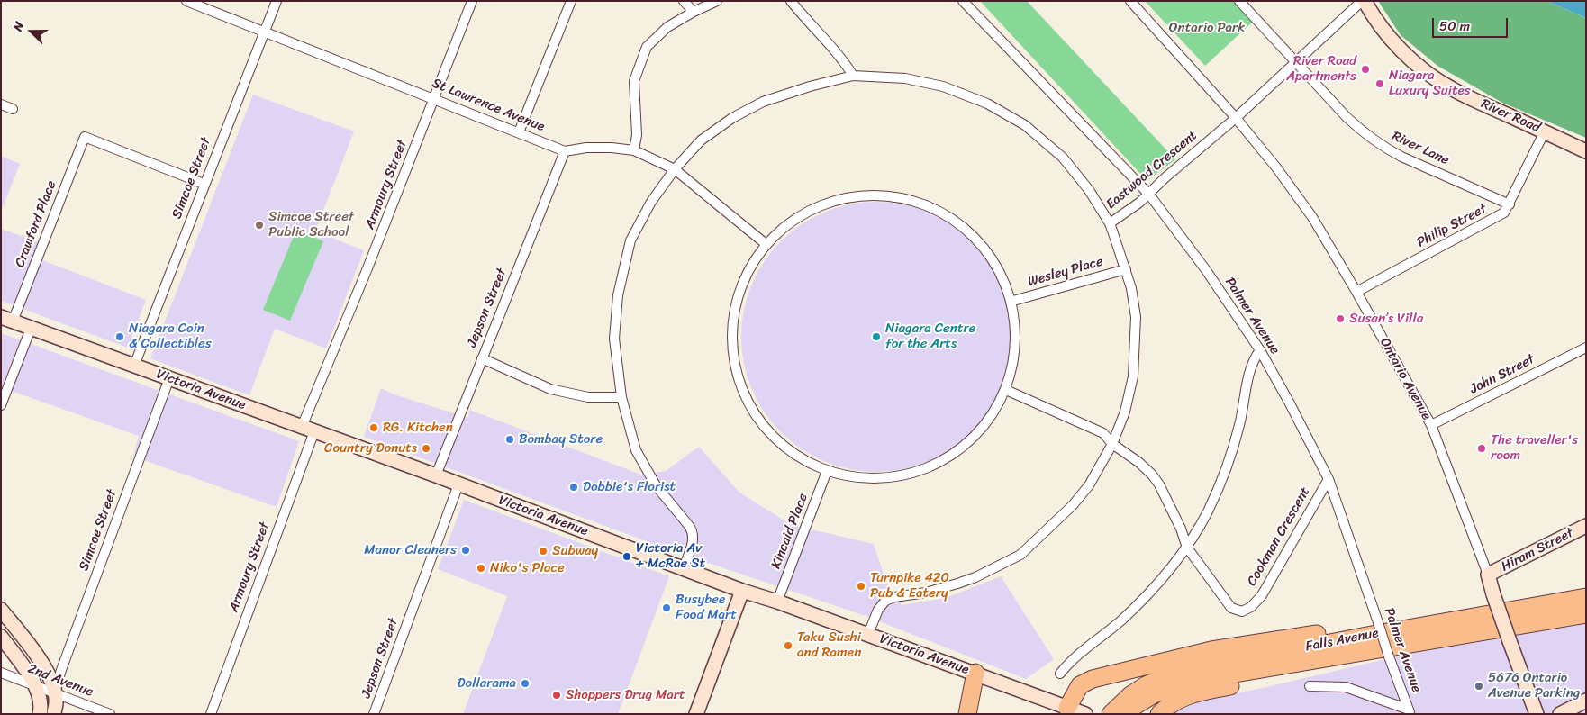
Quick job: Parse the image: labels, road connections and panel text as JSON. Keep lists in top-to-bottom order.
{
  "streets": {
    "highway": ["Falls Avenue"],
    "main road": [
      "River Road",
      "Ontario Avenue",
      "Victoria Avenue",
      "Hiram Street"
    ],
    "street": [
      "St Lawrence Avenue",
      "River Lane",
      "Eastwood Crescent",
      "Simcoe Street",
      "Armoury Street",
      "Crawford Place",
      "Philip Street",
      "Wesley Place",
      "Jepson Street",
      "Palmer Avenue",
      "John Street",
      "Kincaid Place",
      "Cookman Crescent",
      "2nd Avenue"
    ]
  },
  "crossings": [
    ["St Lawrence Avenue", "Simcoe Street"],
    ["St Lawrence Avenue", "Armoury Street"],
    ["St Lawrence Avenue", "Jepson Street"],
    ["River Road", "Eastwood Crescent"],
    ["River Road", "Philip Street"],
    ["River Lane", "Eastwood Crescent"],
    ["River Lane", "Philip Street"],
    ["Eastwood Crescent", "Wesley Place"],
    ["Eastwood Crescent", "Palmer Avenue"],
    ["Eastwood Crescent", "Ontario Avenue"],
    ["Eastwood Crescent", "Victoria Avenue"],
    ["Simcoe Street", "Crawford Place"],
    ["Simcoe Street", "Victoria Avenue"],
    ["Simcoe Street", "2nd Avenue"],
    ["Armoury Street", "Victoria Avenue"],
    ["Crawford Place", "Victoria Avenue"],
    ["Philip Street", "Ontario Avenue"],
    ["Jepson Street", "Victoria Avenue"],
    ["Palmer Avenue", "Cookman Crescent"],
    ["Palmer Avenue", "Falls Avenue"],
    ["John Street", "Ontario Avenue"],
    ["Ontario Avenue", "Hiram Street"],
    ["Victoria Avenue", "Kincaid Place"]
  ],
  "parks": ["Ontario Park"],
  "places": [
    "River Road Apartments",
    "Niagara Luxury Suites",
    "Simcoe Street Public School",
    "Susan’s Villa",
    "Niagara Coin & Collectibles",
    "Niagara Centre for the Arts",
    "RG. Kitchen",
    "Bombay Store",
    "Country Donuts",
    "The traveller's room",
    "Dobbie's Florist",
    "Manor Cleaners",
    "Subway",
    "Victoria Av + McRae St",
    "Niko's Place",
    "Turnpike 420 Pub & Eatery",
    "Busybee Food Mart",
    "Taku Sushi and Ramen",
    "Dollarama",
    "5676 Ontario Avenue Parking",
    "Shoppers Drug Mart"
  ],
  "scale_bar": "50 m",
  "north": "left"
}
